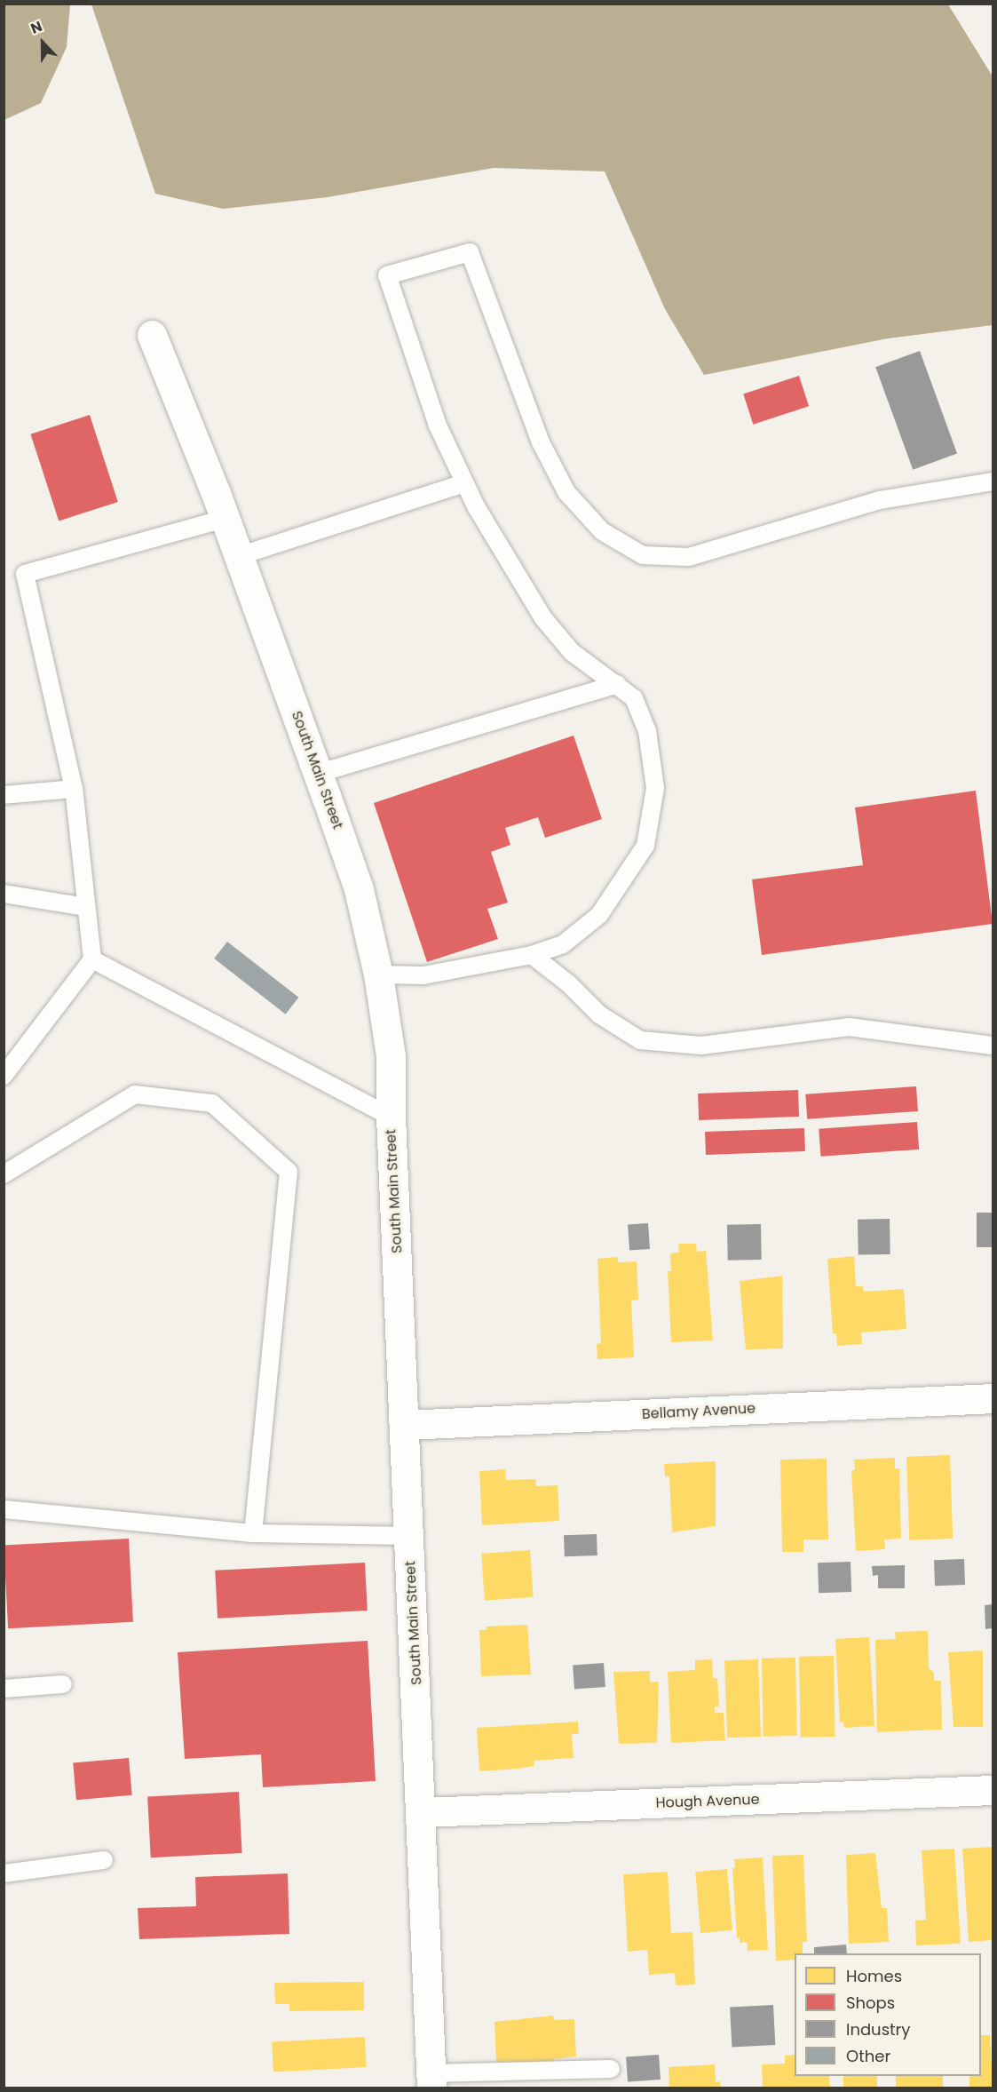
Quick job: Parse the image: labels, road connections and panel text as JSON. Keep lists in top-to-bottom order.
{
  "streets": {
    "street": ["South Main Street", "Bellamy Avenue", "Hough Avenue"]
  },
  "crossings": [
    ["South Main Street", "Bellamy Avenue"],
    ["South Main Street", "Hough Avenue"]
  ],
  "legend": [
    "Homes",
    "Shops",
    "Industry",
    "Other"
  ],
  "north": "top"
}
